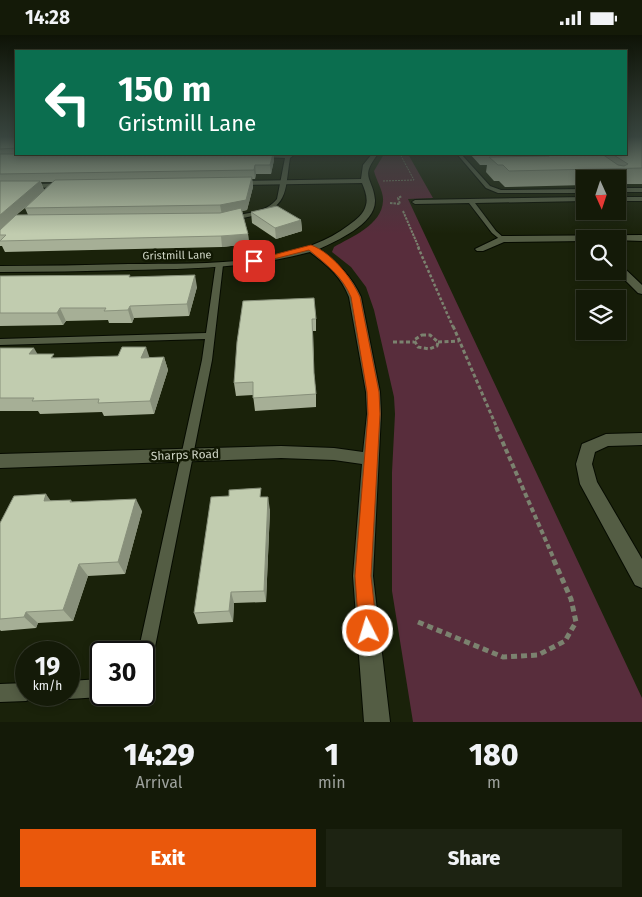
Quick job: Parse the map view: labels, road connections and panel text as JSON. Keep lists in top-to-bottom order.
{
  "streets": {
    "street": ["Gristmill Lane", "Sharps Road"]
  },
  "north": "bottom",
  "page": {
    "status": "14:28",
    "turn": ["150 m", "Gristmill Lane"],
    "speed": "19 km/h",
    "limit": "30",
    "eta": [
      "14:29",
      "Arrival",
      "1",
      "min",
      "180",
      "m"
    ],
    "buttons": ["Exit", "Share"]
  }
}
